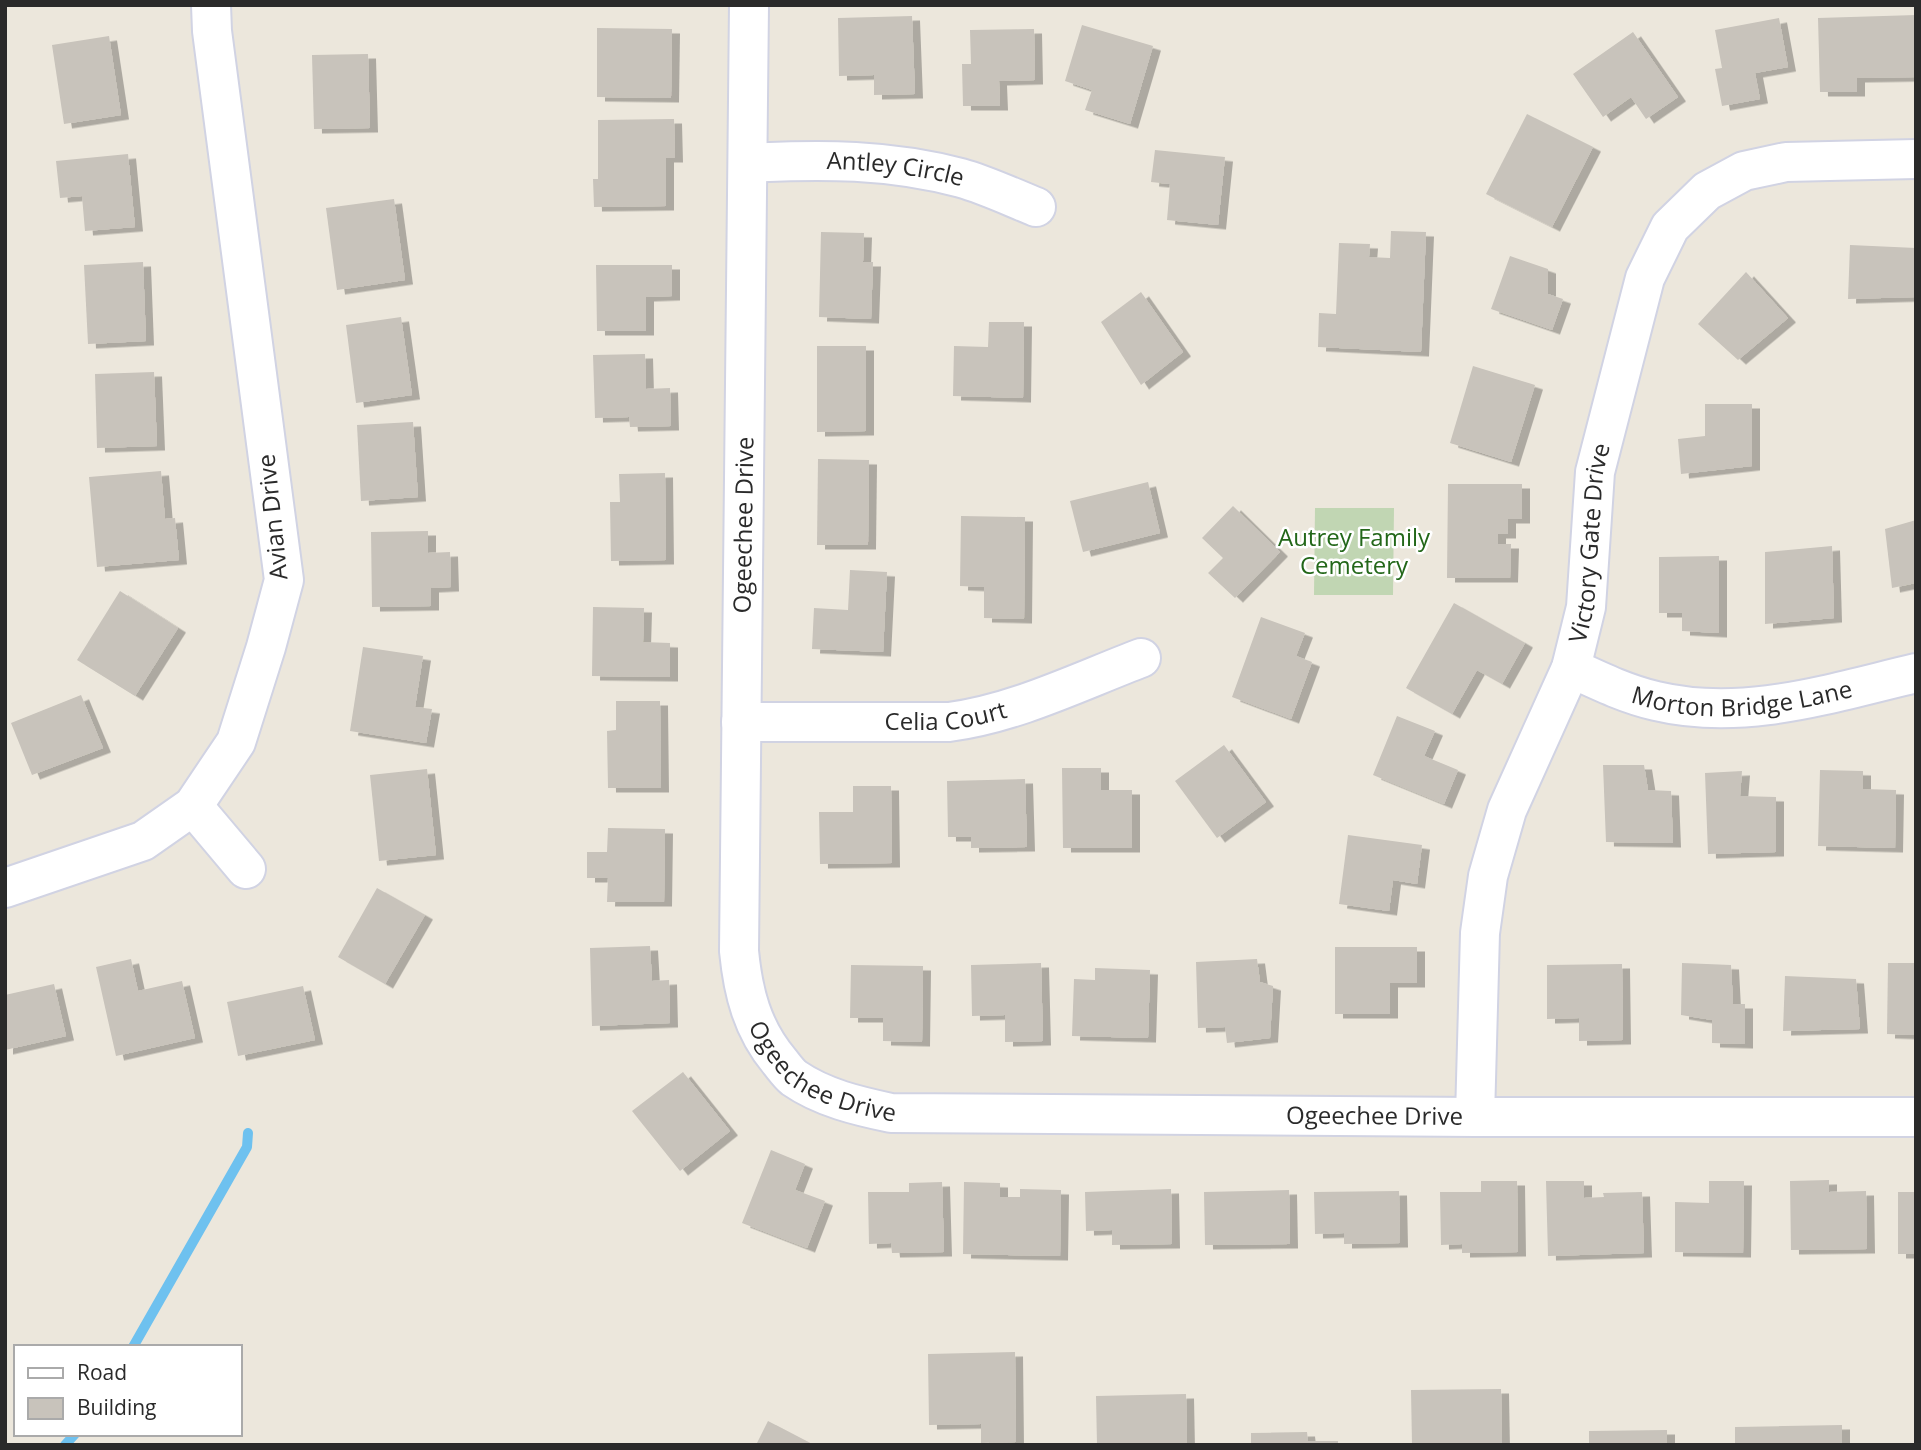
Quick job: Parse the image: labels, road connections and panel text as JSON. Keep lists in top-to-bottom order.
{
  "streets": {
    "street": [
      "Antley Circle",
      "Avian Drive",
      "Ogeechee Drive",
      "Victory Gate Drive",
      "Morton Bridge Lane",
      "Celia Court"
    ]
  },
  "crossings": [
    ["Antley Circle", "Ogeechee Drive"],
    ["Ogeechee Drive", "Victory Gate Drive"],
    ["Ogeechee Drive", "Celia Court"],
    ["Victory Gate Drive", "Morton Bridge Lane"]
  ],
  "parks": ["Autrey Family Cemetery"],
  "legend": ["Road", "Building"]
}
